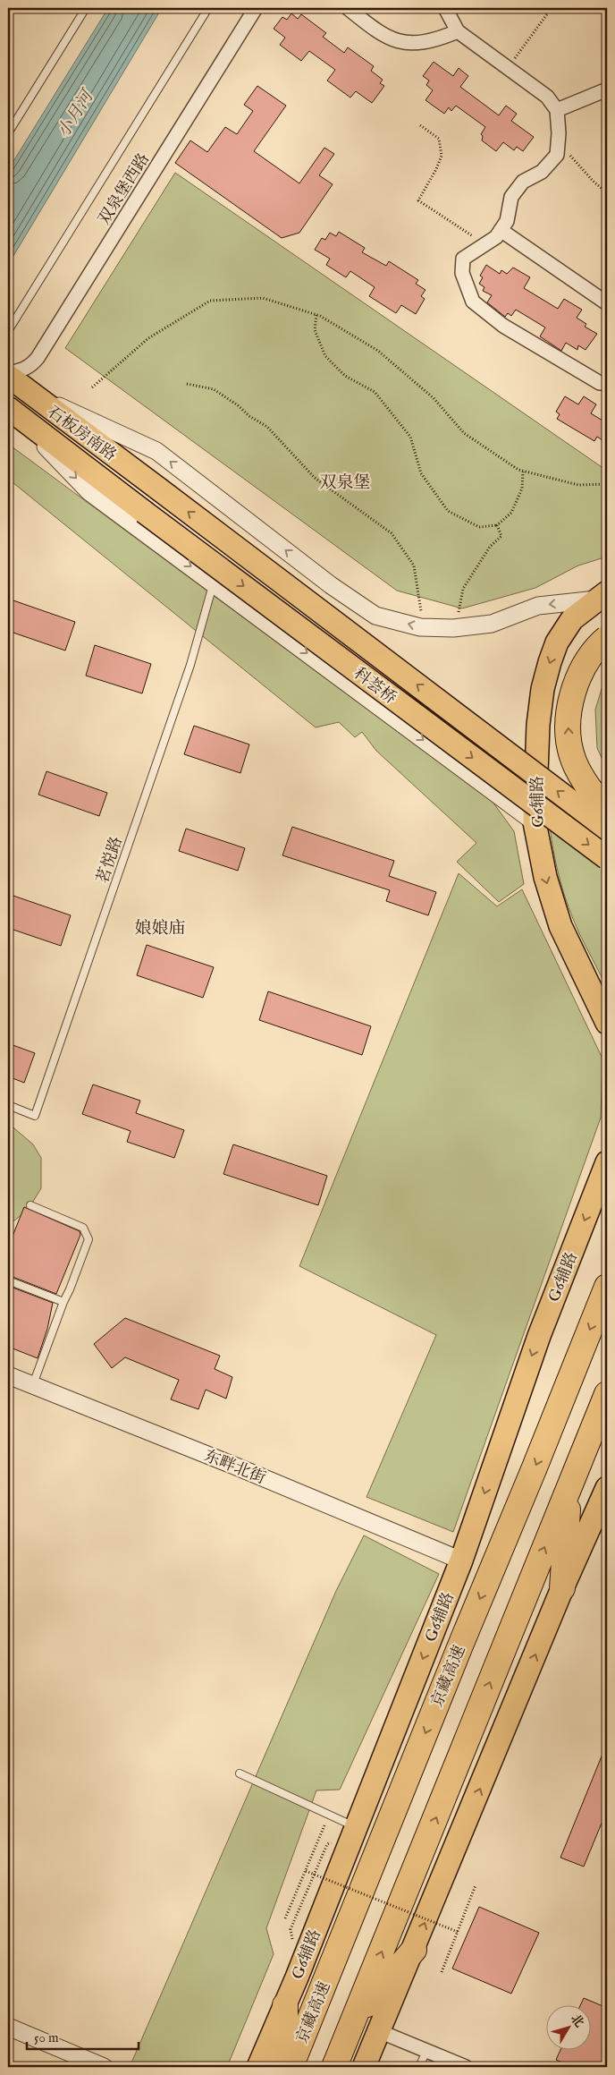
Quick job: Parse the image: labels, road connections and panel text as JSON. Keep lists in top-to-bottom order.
{
  "streets": {
    "highway": ["京藏高速"],
    "main road": ["石板房南路", "科荟桥", "G6辅路"],
    "street": ["双泉堡西路", "东畔北街"],
    "lane": ["茗悦路"]
  },
  "crossings": [
    ["石板房南路", "科荟桥"],
    ["G6辅路", "东畔北街"]
  ],
  "districts": ["双泉堡", "娘娘庙"],
  "water": ["小月河"],
  "scale_bar": "50 m",
  "north": "top right"
}
